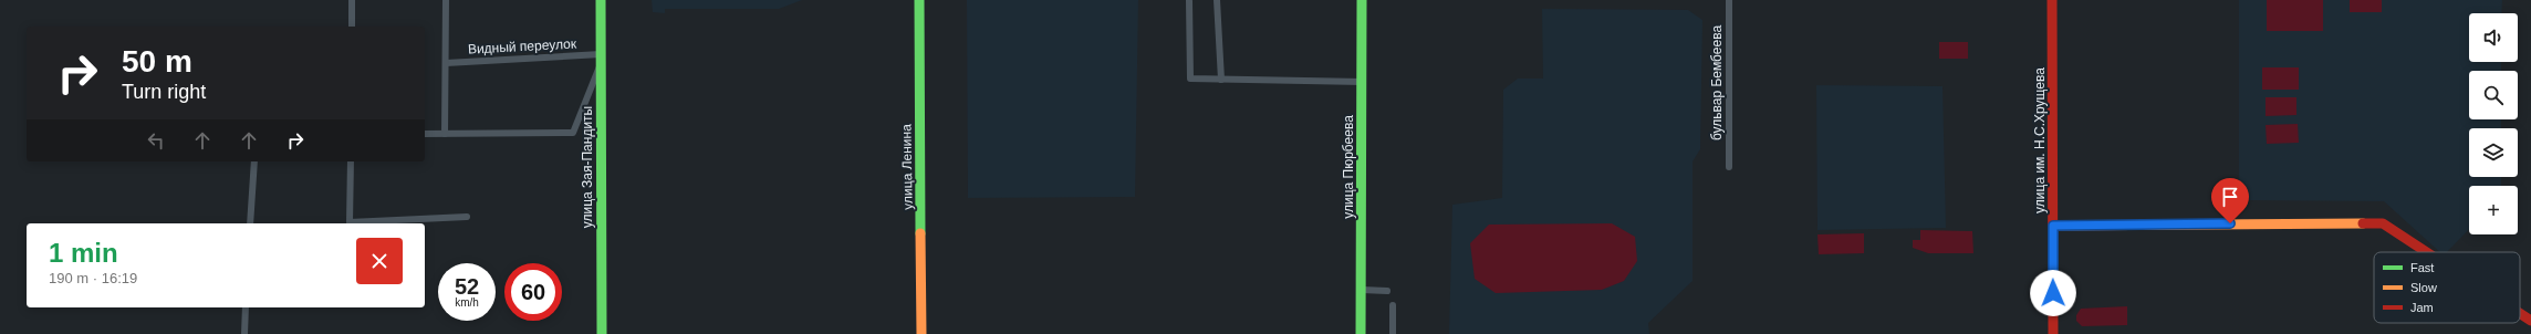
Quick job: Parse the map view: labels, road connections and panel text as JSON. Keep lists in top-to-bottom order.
{
  "streets": {
    "main road": [
      "улица им. Н.С.Хрущева",
      "улица Зая-Пандиты",
      "улица Ленина",
      "улица Пюрбеева"
    ],
    "street": ["Видный переулок", "бульвар Бембеева"]
  },
  "crossings": [
    ["Видный переулок", "улица Зая-Пандиты"]
  ],
  "legend": ["Fast", "Slow", "Jam"],
  "page": {
    "map_buttons": "+",
    "turn": ["50 m", "Turn right"],
    "heading": ["1 min", "190 m · 16:19"],
    "speed": "52 km/h",
    "limit": "60"
  }
}
